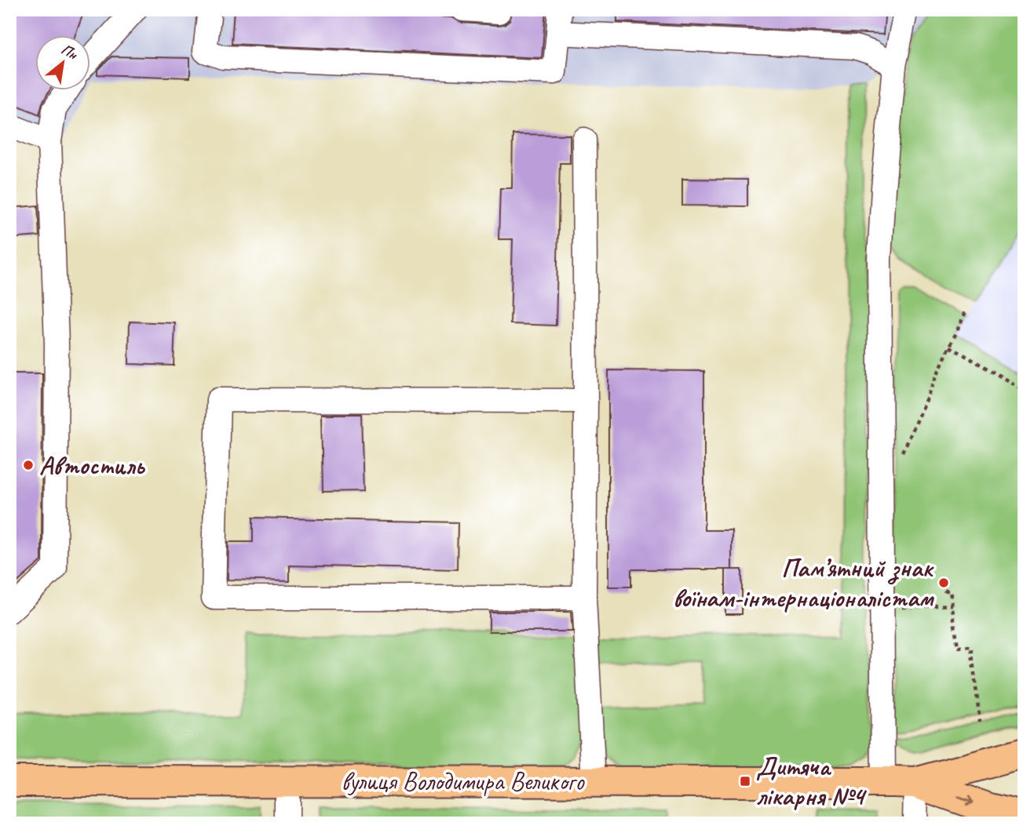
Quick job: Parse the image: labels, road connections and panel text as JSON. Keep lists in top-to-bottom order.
{
  "streets": {
    "main road": ["вулиця Володимира Великого"]
  },
  "places": {
    "other": ["Автостиль", "Пам’ятний знак воїнам-інтернаціоналістам"],
    "transit": ["Дитяча лікарня №4"]
  },
  "north": "top right"
}
